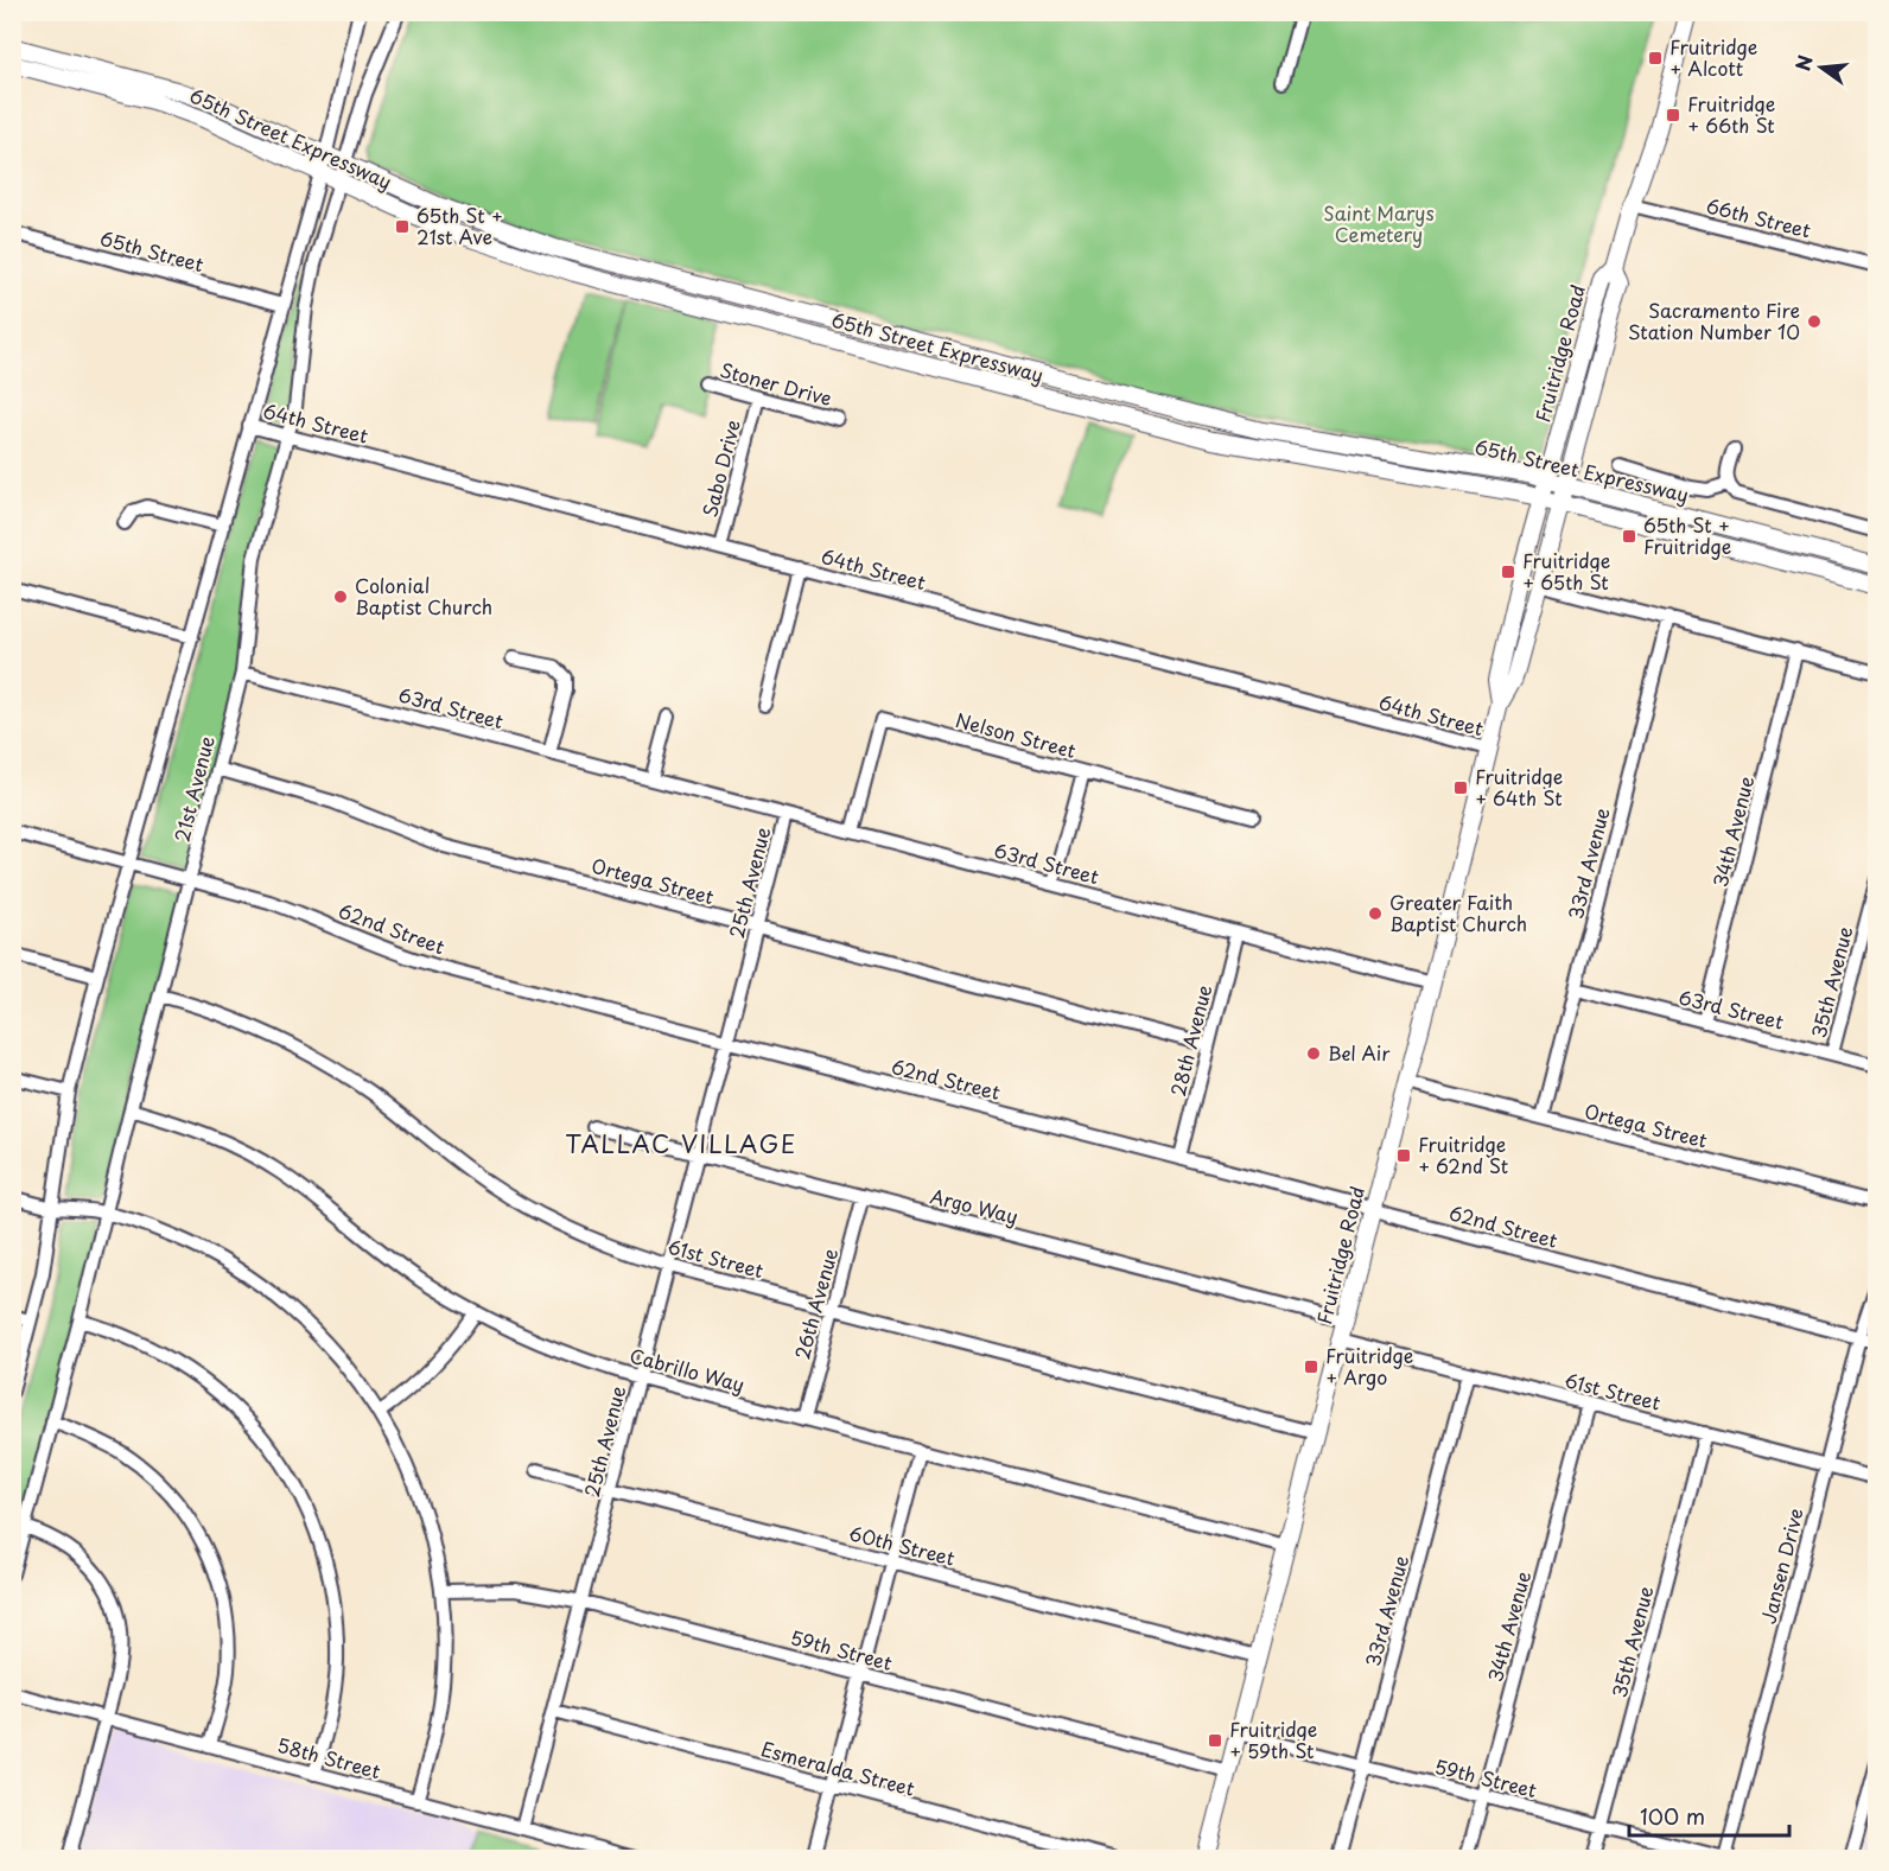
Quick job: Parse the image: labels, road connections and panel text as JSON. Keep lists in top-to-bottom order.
{
  "streets": {
    "main road": ["65th Street Expressway", "Fruitridge Road"],
    "street": [
      "66th Street",
      "65th Street",
      "Stoner Drive",
      "64th Street",
      "Sabo Drive",
      "63rd Street",
      "Nelson Street",
      "21st Avenue",
      "34th Avenue",
      "33rd Avenue",
      "Ortega Street",
      "25th Avenue",
      "62nd Street",
      "35th Avenue",
      "28th Avenue",
      "Argo Way",
      "61st Street",
      "26th Avenue",
      "Cabrillo Way",
      "60th Street",
      "Jansen Drive",
      "59th Street",
      "58th Street",
      "Esmeralda Street"
    ]
  },
  "crossings": [
    ["65th Street Expressway", "Fruitridge Road"],
    ["65th Street Expressway", "21st Avenue"],
    ["66th Street", "Fruitridge Road"],
    ["Fruitridge Road", "64th Street"],
    ["Fruitridge Road", "63rd Street"],
    ["Fruitridge Road", "Ortega Street"],
    ["Fruitridge Road", "62nd Street"],
    ["Fruitridge Road", "Argo Way"],
    ["Fruitridge Road", "61st Street"],
    ["Fruitridge Road", "Cabrillo Way"],
    ["Fruitridge Road", "60th Street"],
    ["Fruitridge Road", "59th Street"],
    ["Stoner Drive", "Sabo Drive"],
    ["64th Street", "Sabo Drive"],
    ["64th Street", "21st Avenue"],
    ["63rd Street", "Nelson Street"],
    ["63rd Street", "21st Avenue"],
    ["63rd Street", "34th Avenue"],
    ["63rd Street", "33rd Avenue"],
    ["63rd Street", "25th Avenue"],
    ["63rd Street", "35th Avenue"],
    ["63rd Street", "28th Avenue"],
    ["21st Avenue", "Ortega Street"],
    ["21st Avenue", "62nd Street"],
    ["21st Avenue", "61st Street"],
    ["21st Avenue", "Cabrillo Way"],
    ["34th Avenue", "61st Street"],
    ["34th Avenue", "59th Street"],
    ["33rd Avenue", "Ortega Street"],
    ["33rd Avenue", "61st Street"],
    ["33rd Avenue", "59th Street"],
    ["Ortega Street", "25th Avenue"],
    ["Ortega Street", "28th Avenue"],
    ["25th Avenue", "62nd Street"],
    ["25th Avenue", "Argo Way"],
    ["25th Avenue", "61st Street"],
    ["25th Avenue", "Cabrillo Way"],
    ["25th Avenue", "60th Street"],
    ["25th Avenue", "59th Street"],
    ["25th Avenue", "58th Street"],
    ["25th Avenue", "Esmeralda Street"],
    ["62nd Street", "28th Avenue"],
    ["62nd Street", "Jansen Drive"],
    ["35th Avenue", "61st Street"],
    ["35th Avenue", "59th Street"],
    ["Argo Way", "26th Avenue"],
    ["61st Street", "26th Avenue"],
    ["61st Street", "Jansen Drive"],
    ["26th Avenue", "Cabrillo Way"],
    ["Jansen Drive", "59th Street"]
  ],
  "districts": ["TALLAC VILLAGE"],
  "parks": ["Saint Marys Cemetery"],
  "places": {
    "transit": [
      "Fruitridge + Alcott",
      "Fruitridge + 66th St",
      "65th St + 21st Ave",
      "65th St + Fruitridge",
      "Fruitridge + 65th St",
      "Fruitridge + 64th St",
      "Fruitridge + 62nd St",
      "Fruitridge + Argo",
      "Fruitridge + 59th St"
    ],
    "other": [
      "Sacramento Fire Station Number 10",
      "Colonial Baptist Church",
      "Greater Faith Baptist Church",
      "Bel Air"
    ]
  },
  "scale_bar": "100 m",
  "north": "left"
}
